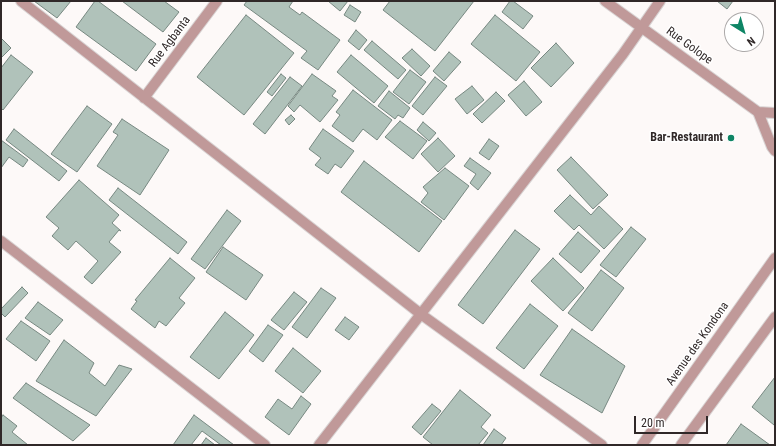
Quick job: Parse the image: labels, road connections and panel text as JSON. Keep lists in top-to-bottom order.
{
  "streets": {
    "street": ["Rue Agbanta", "Rue Golope", "Avenue des Kondona"]
  },
  "places": ["Bar-Restaurant"],
  "scale_bar": "20 m",
  "north": "bottom right"
}
